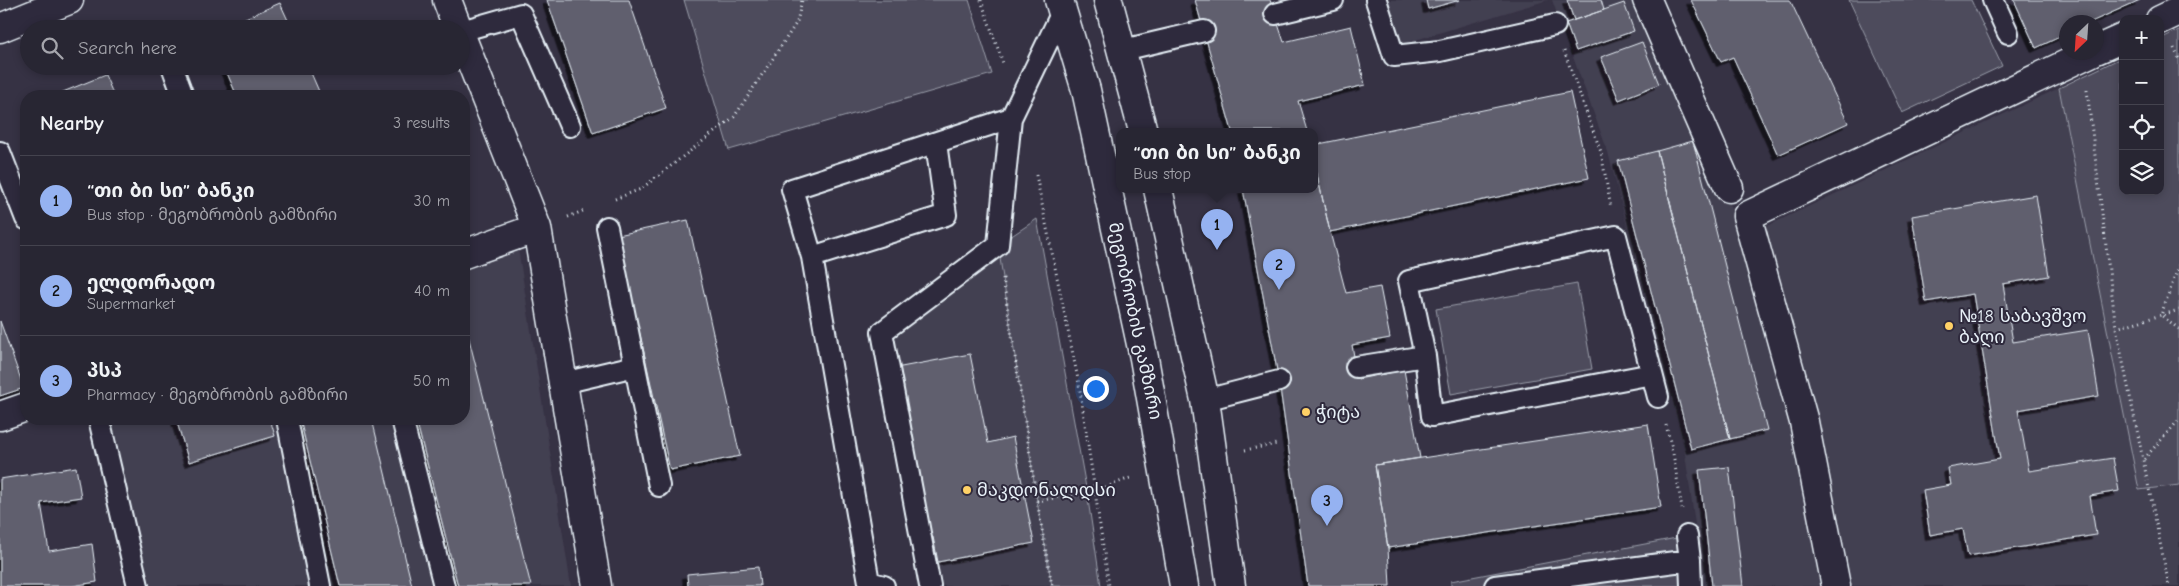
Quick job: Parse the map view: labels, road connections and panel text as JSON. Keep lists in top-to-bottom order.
{
  "streets": {
    "street": ["მეგობრობის გამზირი"]
  },
  "places": ["№18 საბავშვო ბაღი", "ჭიტა", "მაკდონალდსი"],
  "north": "bottom left",
  "page": {
    "map_buttons": ["+", "−"],
    "search": "Search here",
    "heading": ["Nearby", "3 results"],
    "popup": ["“თი ბი სი” ბანკი", "Bus stop"],
    "list": [
      {
        "mark": "1",
        "name": "“თი ბი სი” ბანკი",
        "note": "Bus stop · მეგობრობის გამზირი",
        "value": "30 m"
      },
      {
        "mark": "2",
        "name": "ელდორადო",
        "note": "Supermarket",
        "value": "40 m"
      },
      {
        "mark": "3",
        "name": "პსპ",
        "note": "Pharmacy · მეგობრობის გამზირი",
        "value": "50 m"
      }
    ],
    "pins": ["1", "2", "3"]
  }
}
